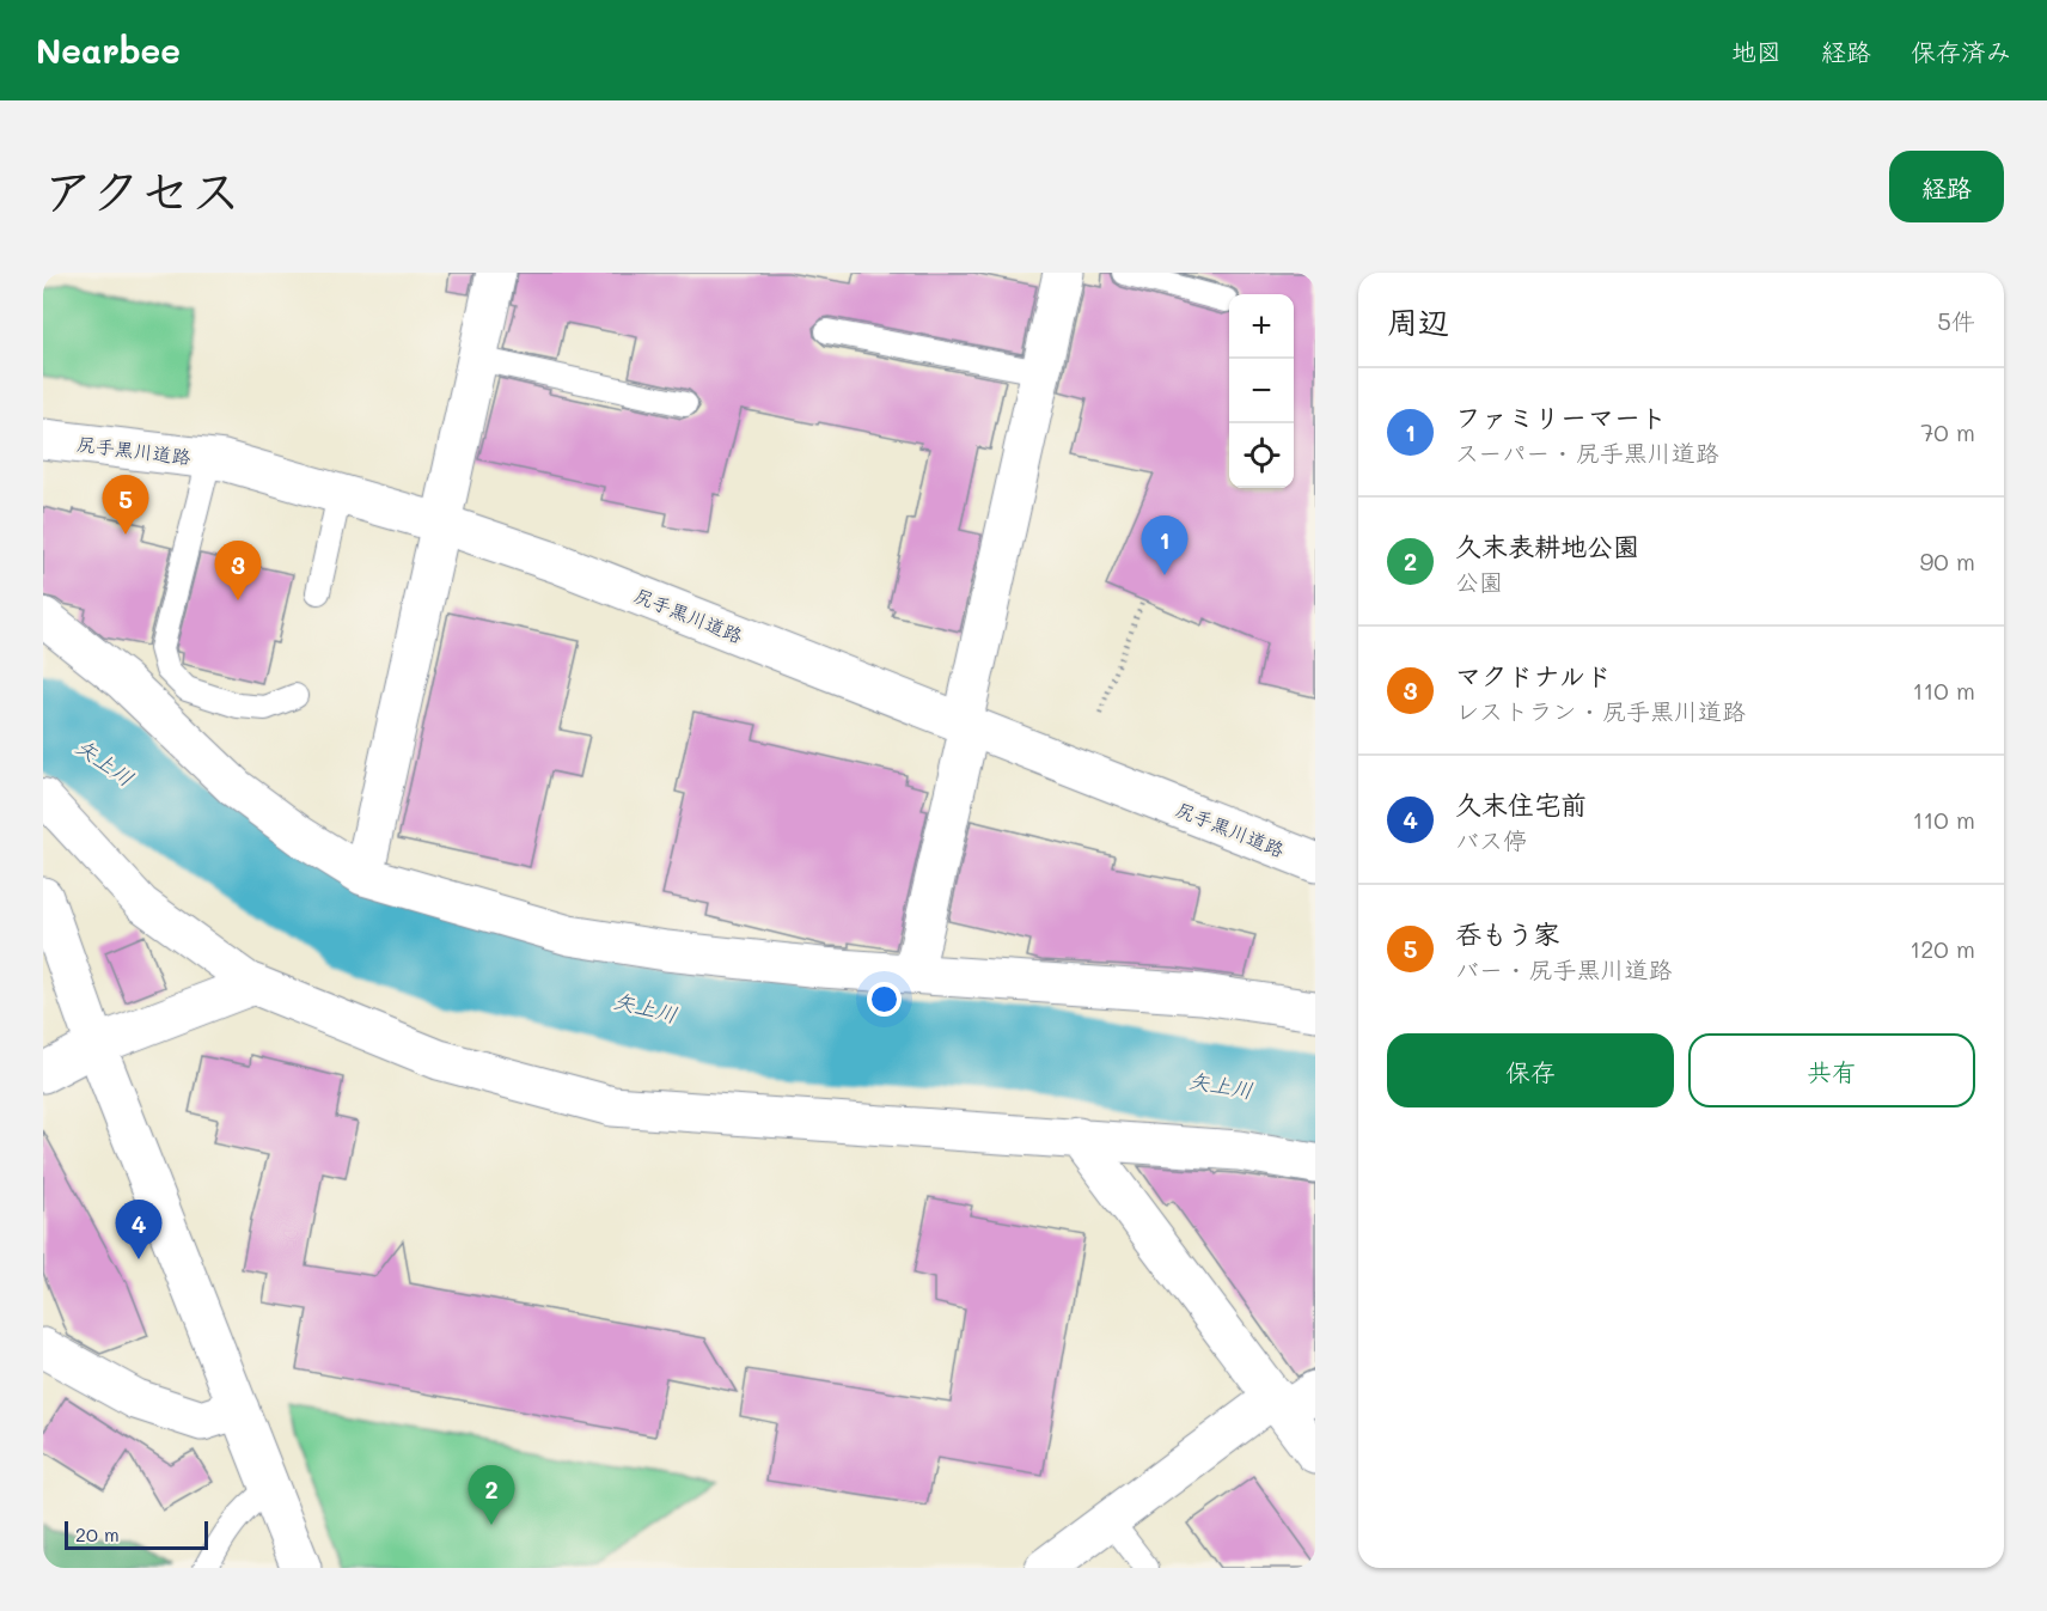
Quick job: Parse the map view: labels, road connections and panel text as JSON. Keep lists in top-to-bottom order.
{
  "streets": {
    "street": ["尻手黒川道路"]
  },
  "water": ["矢上川"],
  "scale_bar": "20 m",
  "page": {
    "header": "Nearbee",
    "nav": ["地図", "経路", "保存済み"],
    "title": "アクセス",
    "buttons": [
      "経路",
      ["保存", "共有"]
    ],
    "heading": ["周辺", "5件"],
    "map_buttons": ["+", "−"],
    "list": [
      {
        "mark": "1",
        "name": "ファミリーマート",
        "note": "スーパー · 尻手黒川道路",
        "value": "70 m"
      },
      {
        "mark": "2",
        "name": "久末表耕地公園",
        "note": "公園",
        "value": "90 m"
      },
      {
        "mark": "3",
        "name": "マクドナルド",
        "note": "レストラン · 尻手黒川道路",
        "value": "110 m"
      },
      {
        "mark": "4",
        "name": "久末住宅前",
        "note": "バス停",
        "value": "110 m"
      },
      {
        "mark": "5",
        "name": "呑もう家",
        "note": "バー · 尻手黒川道路",
        "value": "120 m"
      }
    ],
    "pins": [
      "5",
      "1",
      "3",
      "4",
      "2"
    ],
    "scale": "20 m"
  }
}
